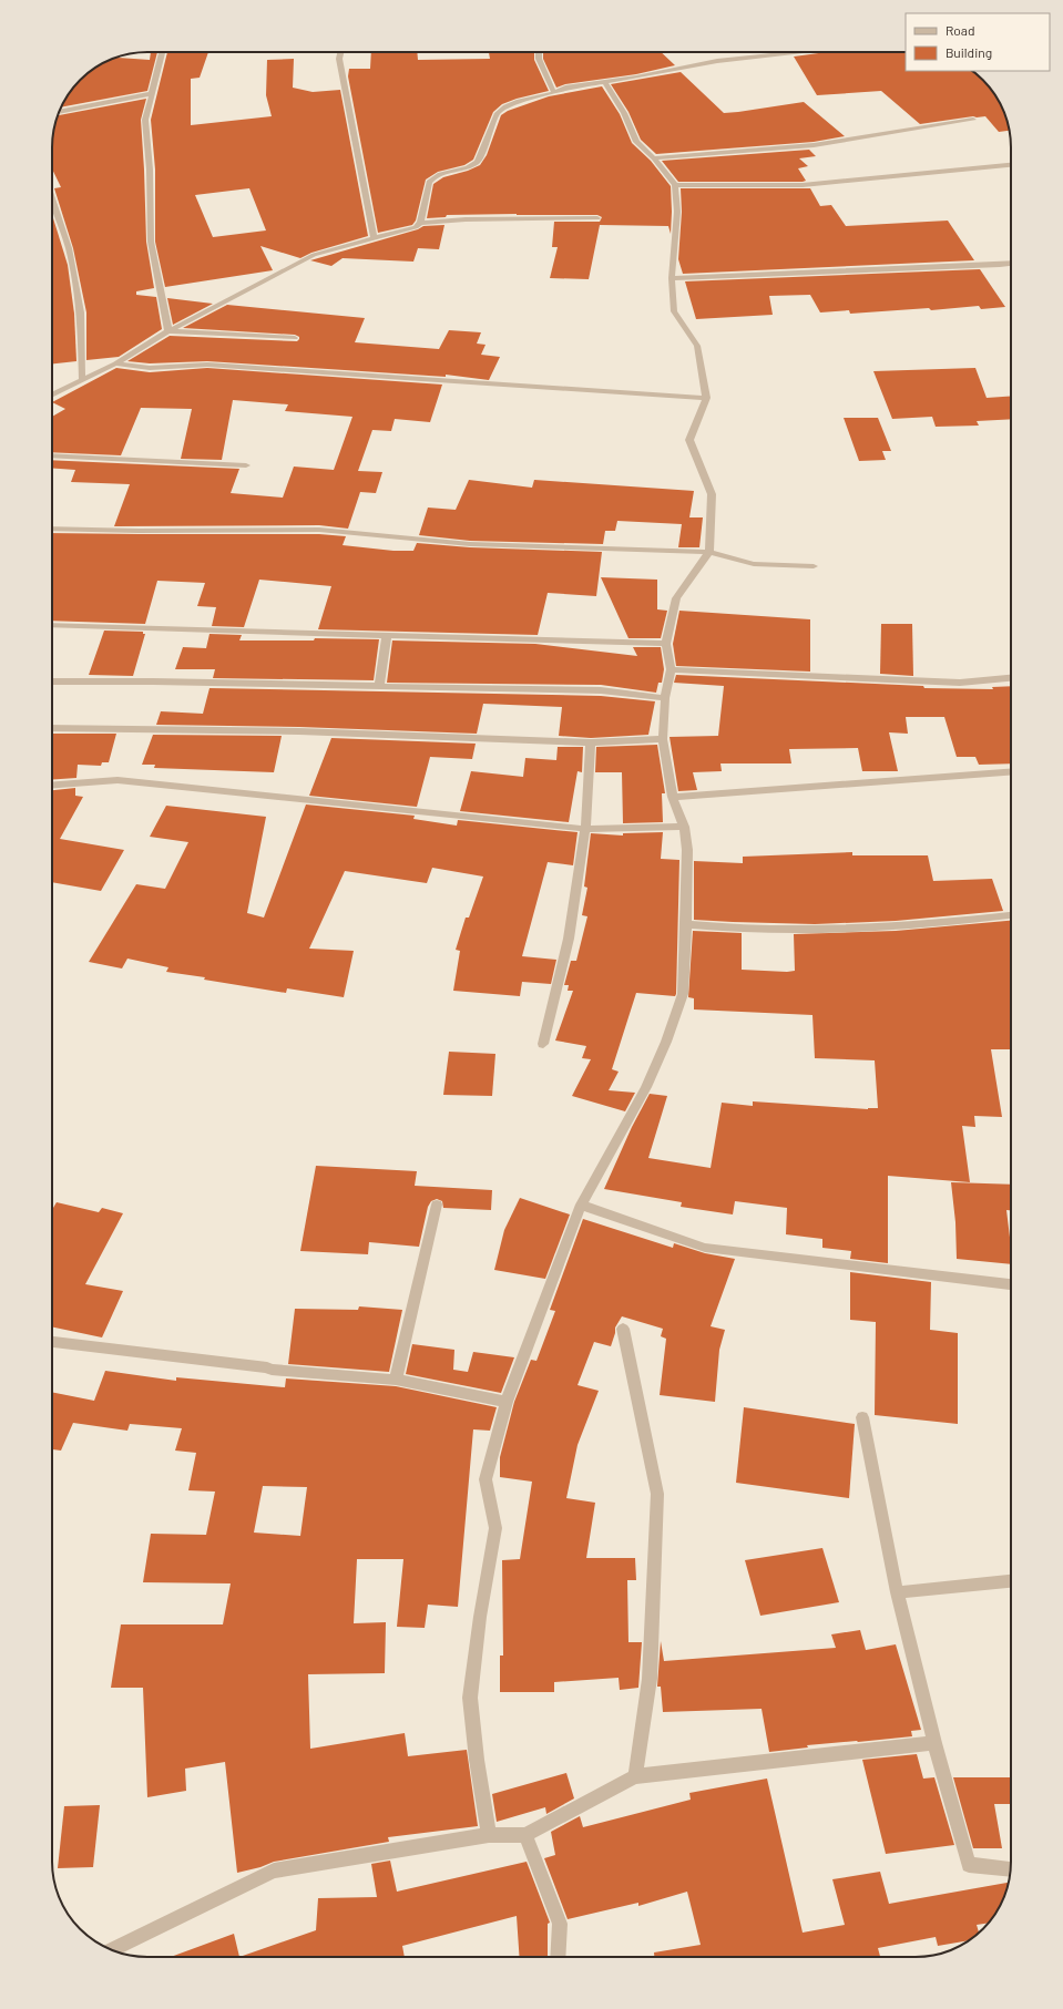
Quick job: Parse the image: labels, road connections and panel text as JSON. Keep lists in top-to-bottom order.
{
  "legend": ["Road", "Building"]
}
